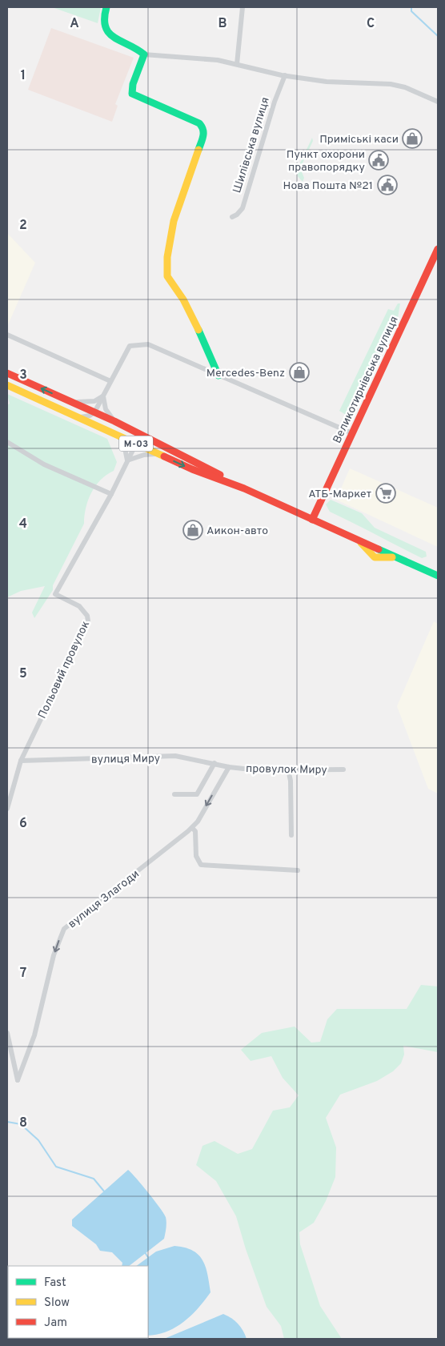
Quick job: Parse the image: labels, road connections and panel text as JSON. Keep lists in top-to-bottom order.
{
  "streets": {
    "main road": ["Великотирнівська вулиця", "М-03"],
    "street": [
      "Шилівська вулиця",
      "Польовий провулок",
      "вулиця Миру",
      "провулок Миру",
      "вулиця Злагоди"
    ]
  },
  "crossings": [
    ["Великотирнівська вулиця", "М-03"],
    ["М-03", "Польовий провулок"],
    ["Польовий провулок", "вулиця Миру"],
    ["вулиця Миру", "провулок Миру"],
    ["вулиця Миру", "вулиця Злагоди"],
    ["провулок Миру", "вулиця Злагоди"]
  ],
  "places": {
    "shop": ["Приміські каси", "Mercedes-Benz", "Аикон-авто"],
    "public building": ["Пункт охорони правопорядку", "Нова Пошта №21"],
    "supermarket": ["АТБ-Маркет"]
  },
  "legend": ["Fast", "Slow", "Jam"],
  "grid": {
    "columns": ["A", "B", "C"],
    "rows": [
      "1",
      "2",
      "3",
      "4",
      "5",
      "6",
      "7",
      "8"
    ]
  }
}
